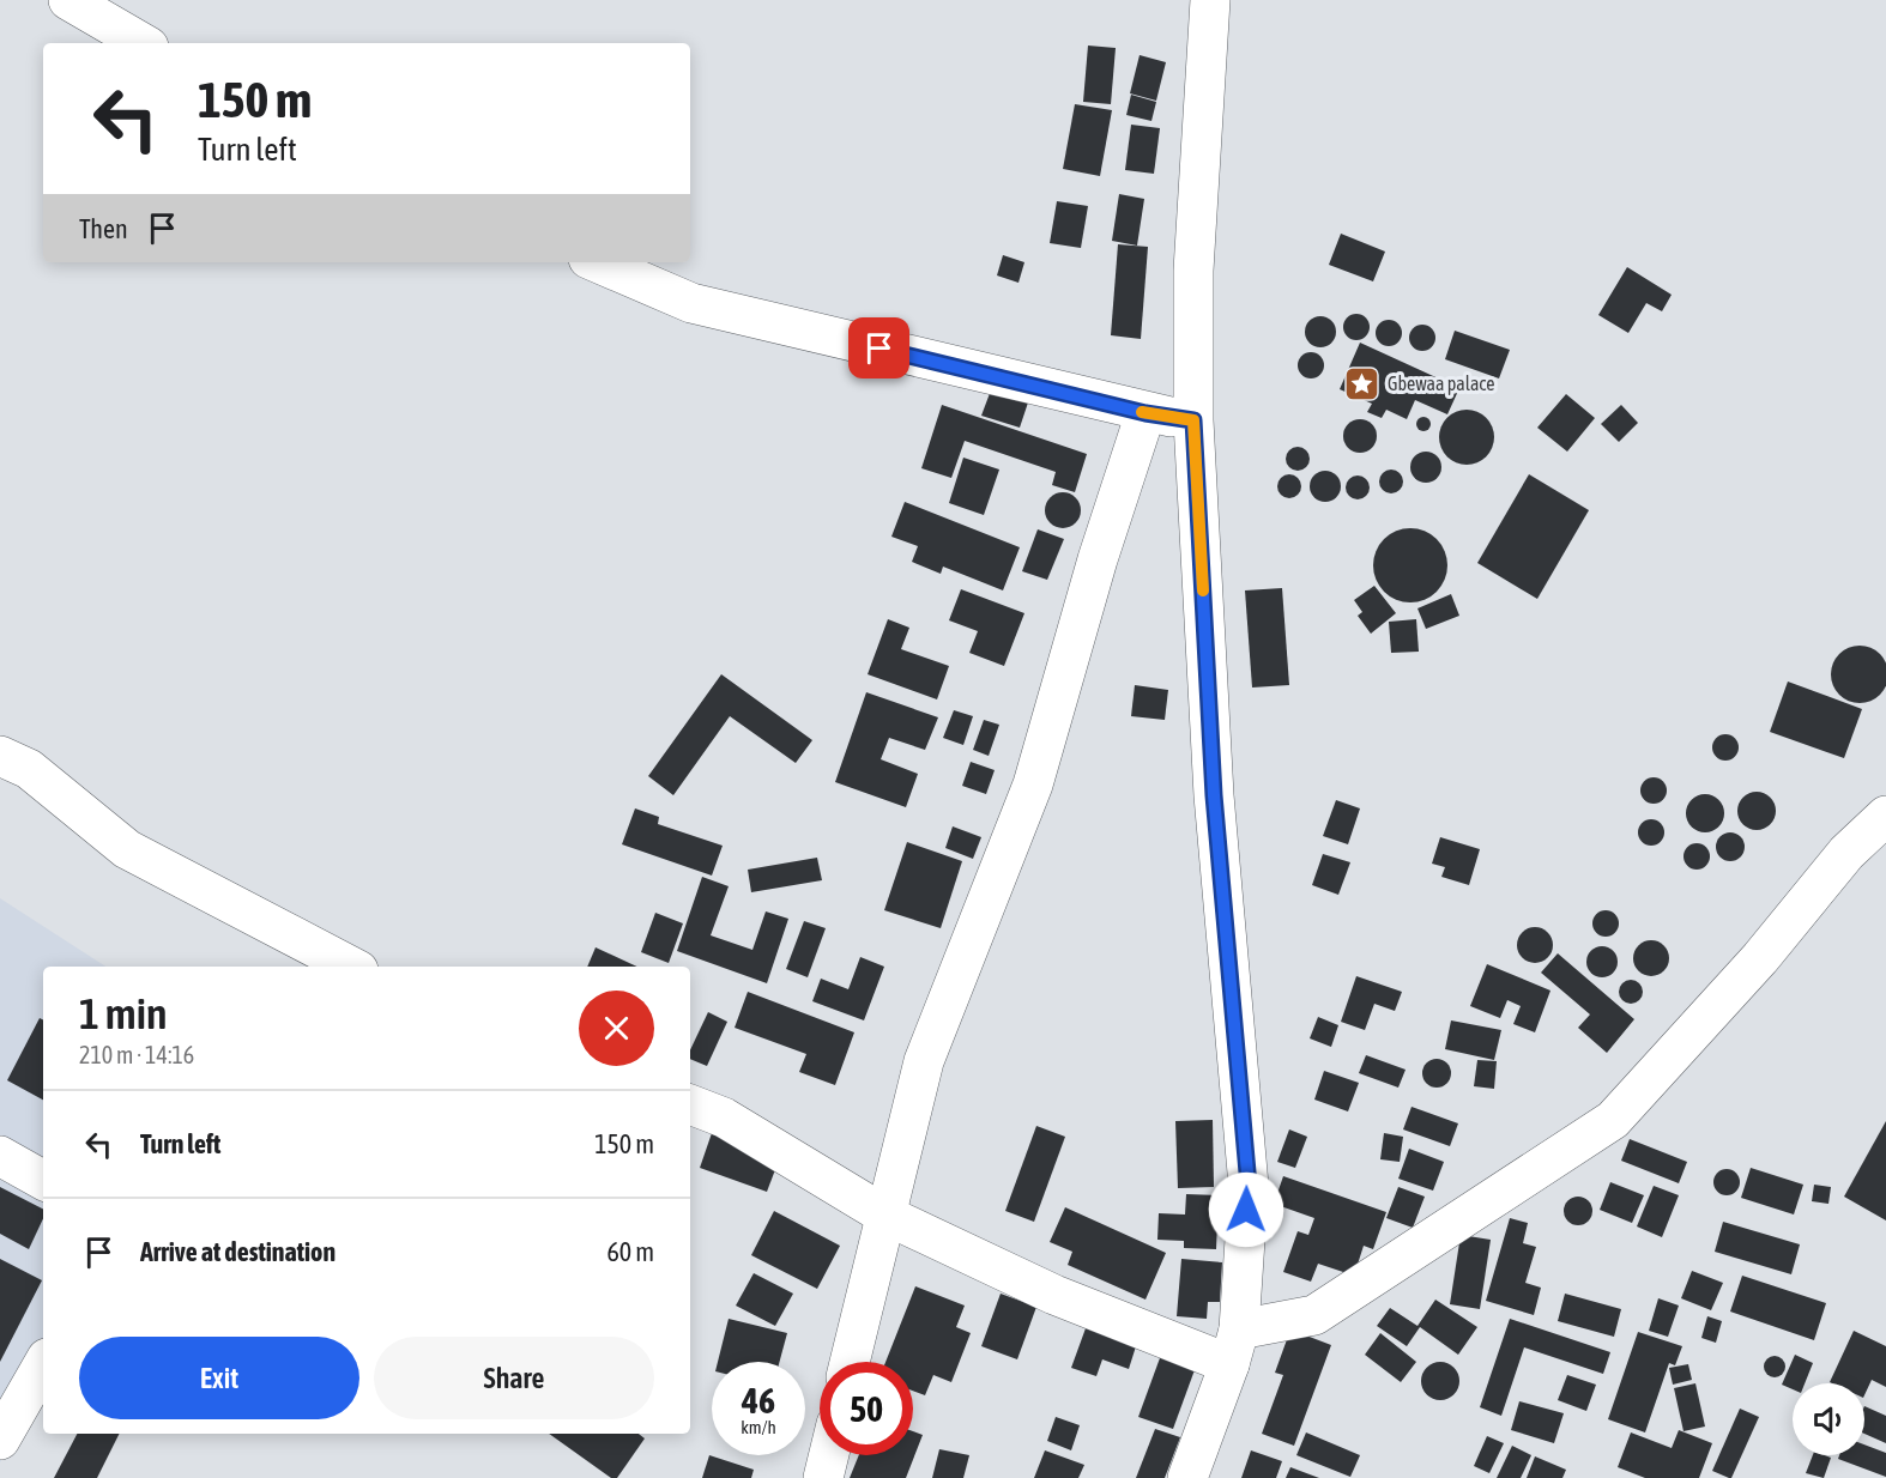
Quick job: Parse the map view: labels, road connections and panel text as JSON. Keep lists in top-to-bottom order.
{
  "places": {
    "place": ["Gbewaa palace"]
  },
  "page": {
    "turn": ["150 m", "Turn left"],
    "then": "Then",
    "heading": ["1 min", "210 m · 14:16"],
    "list": [
      {
        "name": "Turn left",
        "value": "150 m"
      },
      {
        "name": "Arrive at destination",
        "value": "60 m"
      }
    ],
    "buttons": ["Exit", "Share"],
    "speed": "46 km/h",
    "limit": "50"
  }
}
